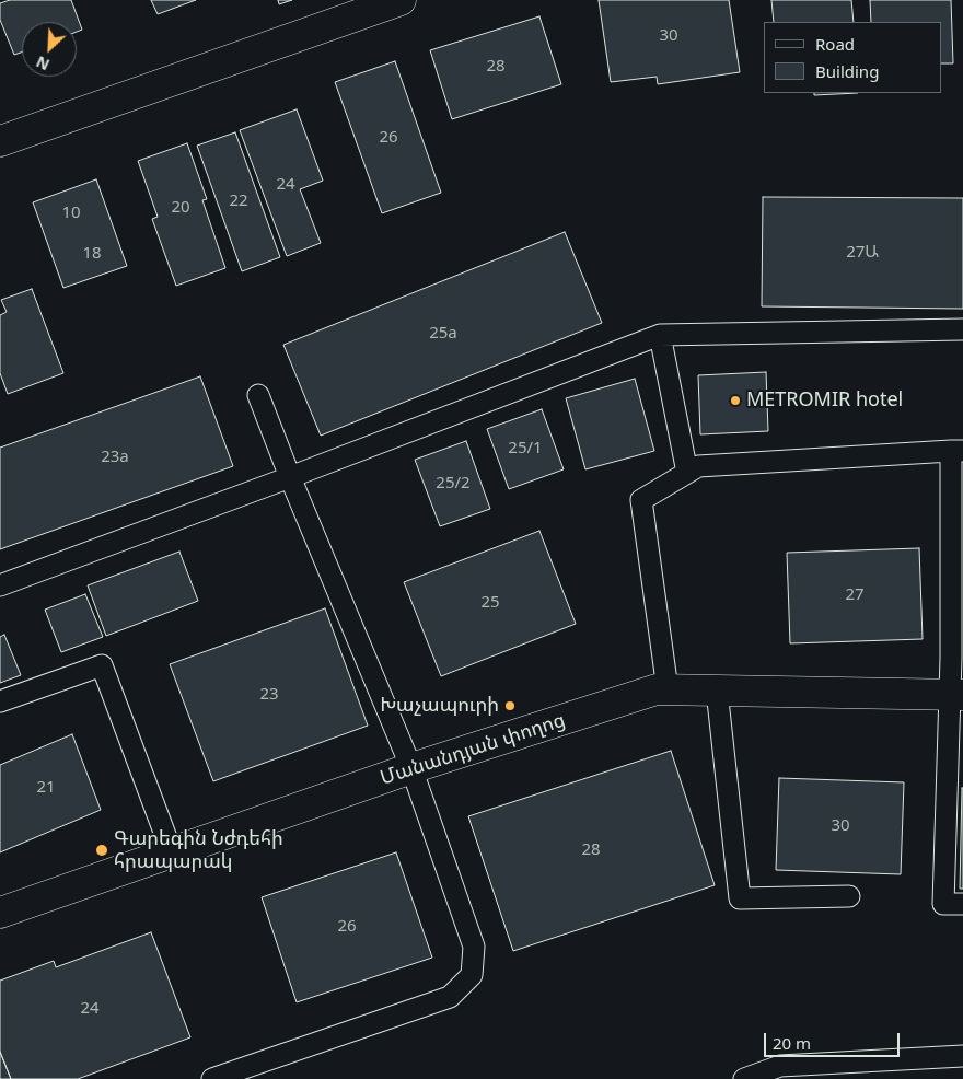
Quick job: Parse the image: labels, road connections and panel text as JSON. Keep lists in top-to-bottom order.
{
  "streets": {
    "street": ["Մանանդյան փողոց"]
  },
  "places": ["METROMIR hotel", "Խաչապուրի", "Գարեգին Նժդեհի հրապարակ"],
  "house_numbers": [
    "30",
    "28",
    "26",
    "24",
    "22",
    "20",
    "10",
    "27Ա",
    "18",
    "25a",
    "25/1",
    "23a",
    "25/2",
    "27",
    "25",
    "23",
    "21",
    "30",
    "28",
    "26",
    "24"
  ],
  "legend": ["Road", "Building"],
  "scale_bar": "20 m",
  "north": "bottom left"
}
